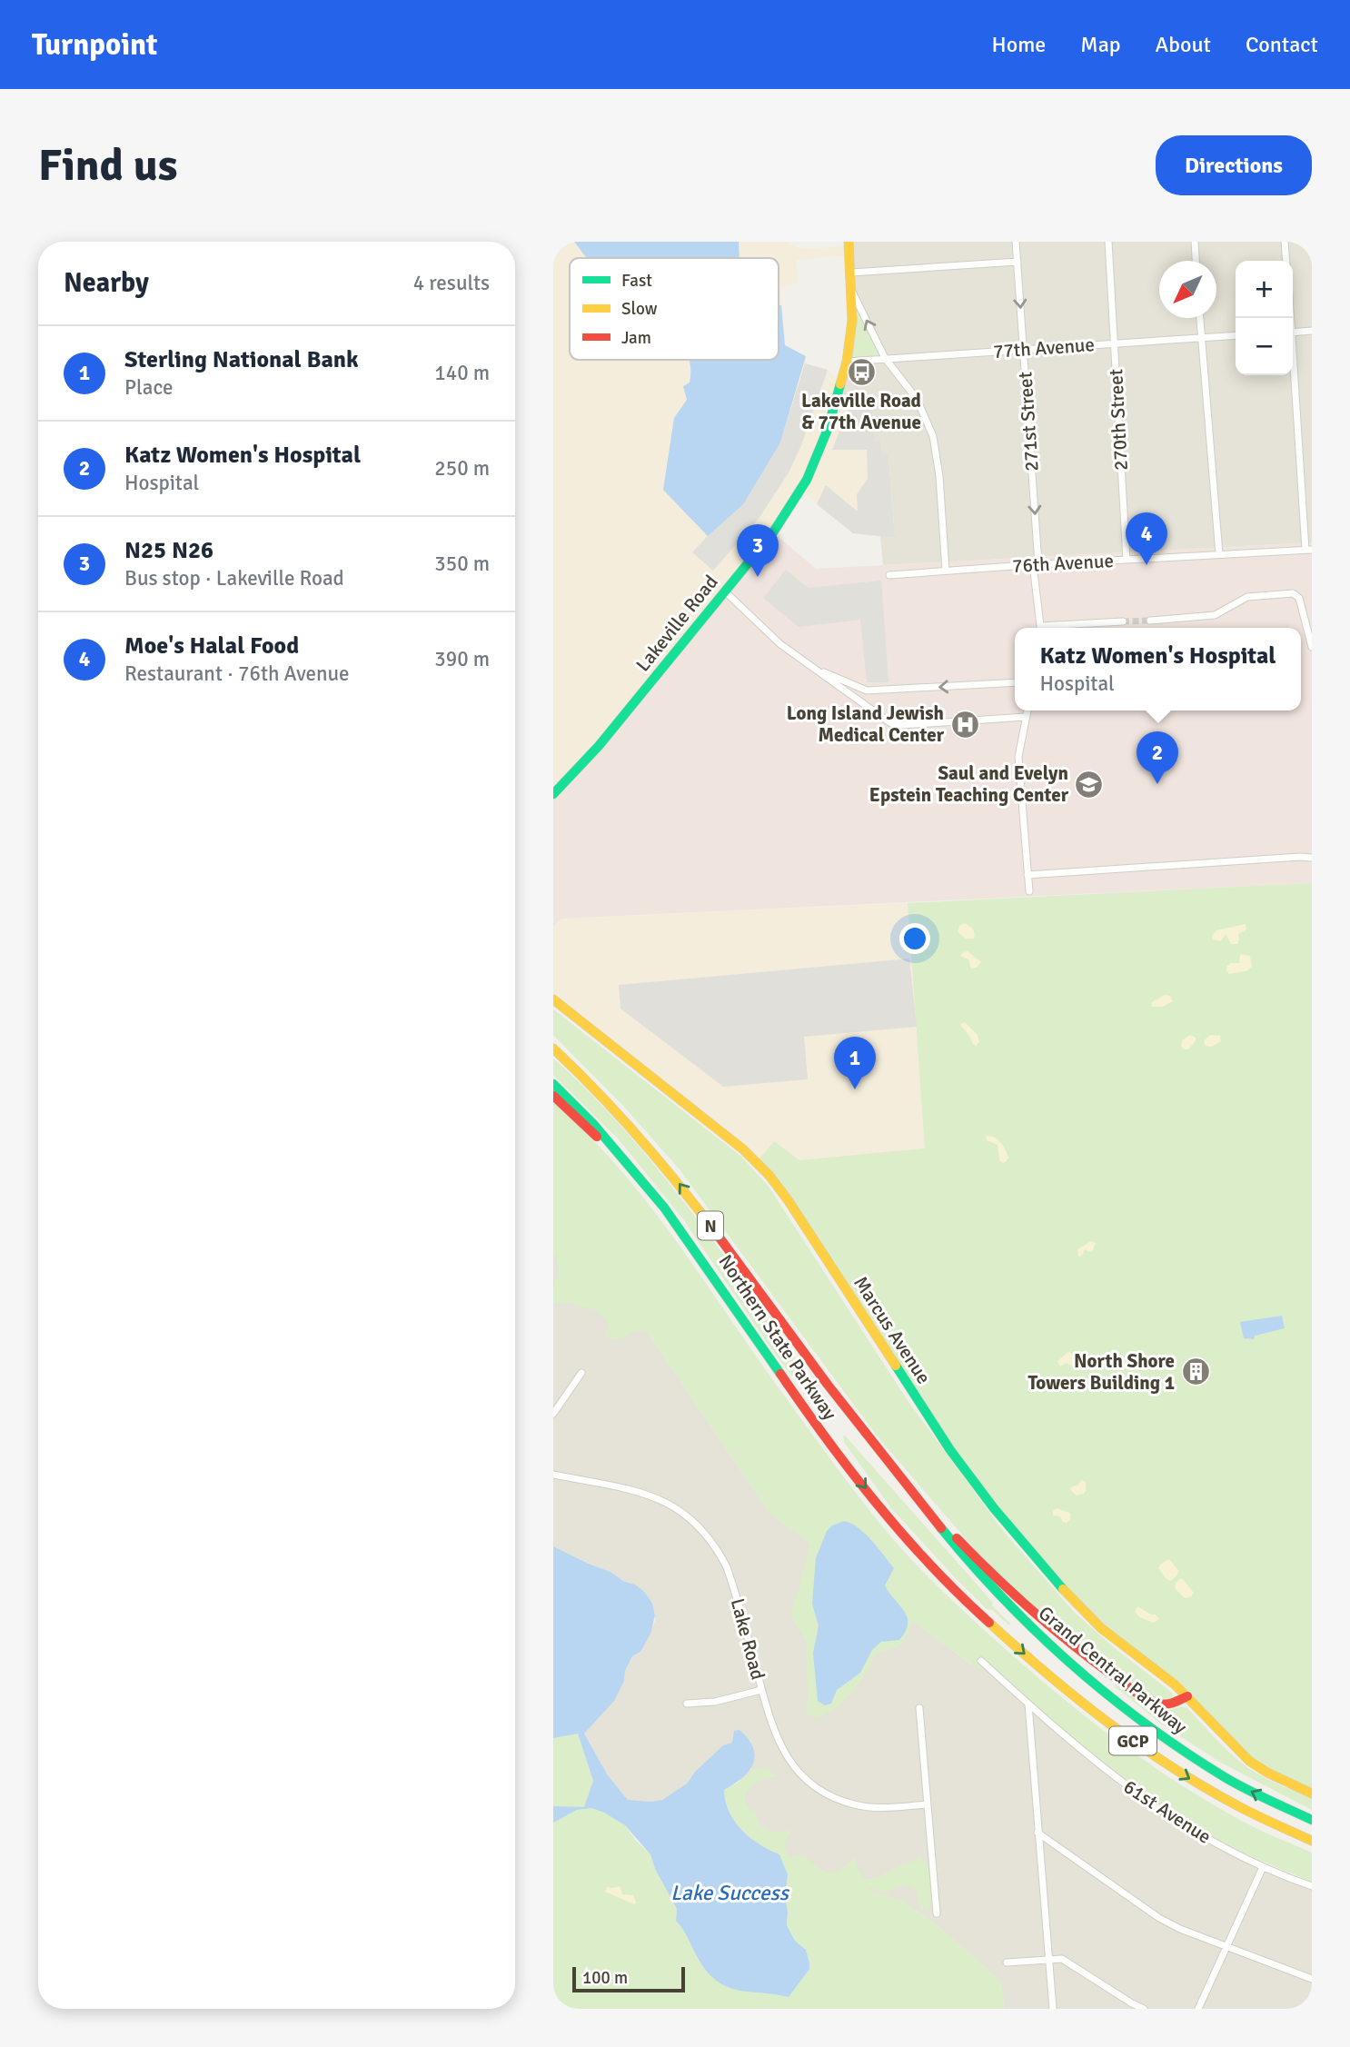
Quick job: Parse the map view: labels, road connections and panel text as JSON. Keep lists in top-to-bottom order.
{
  "streets": {
    "main road": [
      "Lakeville Road",
      "N",
      "Marcus Avenue",
      "Northern State Parkway",
      "Grand Central Parkway",
      "GCP"
    ],
    "street": [
      "77th Avenue",
      "270th Street",
      "271st Street",
      "76th Avenue",
      "Lake Road",
      "61st Avenue"
    ]
  },
  "crossings": [
    ["77th Avenue", "270th Street"],
    ["77th Avenue", "271st Street"],
    ["77th Avenue", "Lakeville Road"],
    ["270th Street", "76th Avenue"],
    ["271st Street", "76th Avenue"],
    ["Northern State Parkway", "Grand Central Parkway"]
  ],
  "one_way": ["271st Street"],
  "water": ["Lake Success"],
  "places": {
    "bus stop": ["Lakeville Road & 77th Avenue"],
    "hospital": ["Long Island Jewish Medical Center"],
    "school or university": ["Saul and Evelyn Epstein Teaching Center"],
    "building": ["North Shore Towers Building 1"]
  },
  "legend": ["Fast", "Slow", "Jam"],
  "scale_bar": "100 m",
  "north": "bottom left",
  "page": {
    "header": "Turnpoint",
    "nav": [
      "Home",
      "Map",
      "About",
      "Contact"
    ],
    "buttons": "Directions",
    "title": "Find us",
    "heading": ["Nearby", "4 results"],
    "map_buttons": ["+", "−"],
    "list": [
      {
        "mark": "1",
        "name": "Sterling National Bank",
        "note": "Place",
        "value": "140 m"
      },
      {
        "mark": "2",
        "name": "Katz Women's Hospital",
        "note": "Hospital",
        "value": "250 m"
      },
      {
        "mark": "3",
        "name": "N25 N26",
        "note": "Bus stop · Lakeville Road",
        "value": "350 m"
      },
      {
        "mark": "4",
        "name": "Moe's Halal Food",
        "note": "Restaurant · 76th Avenue",
        "value": "390 m"
      }
    ],
    "pins": [
      "4",
      "3",
      "2",
      "1"
    ],
    "popup": ["Katz Women's Hospital", "Hospital"],
    "scale": "100 m"
  }
}
